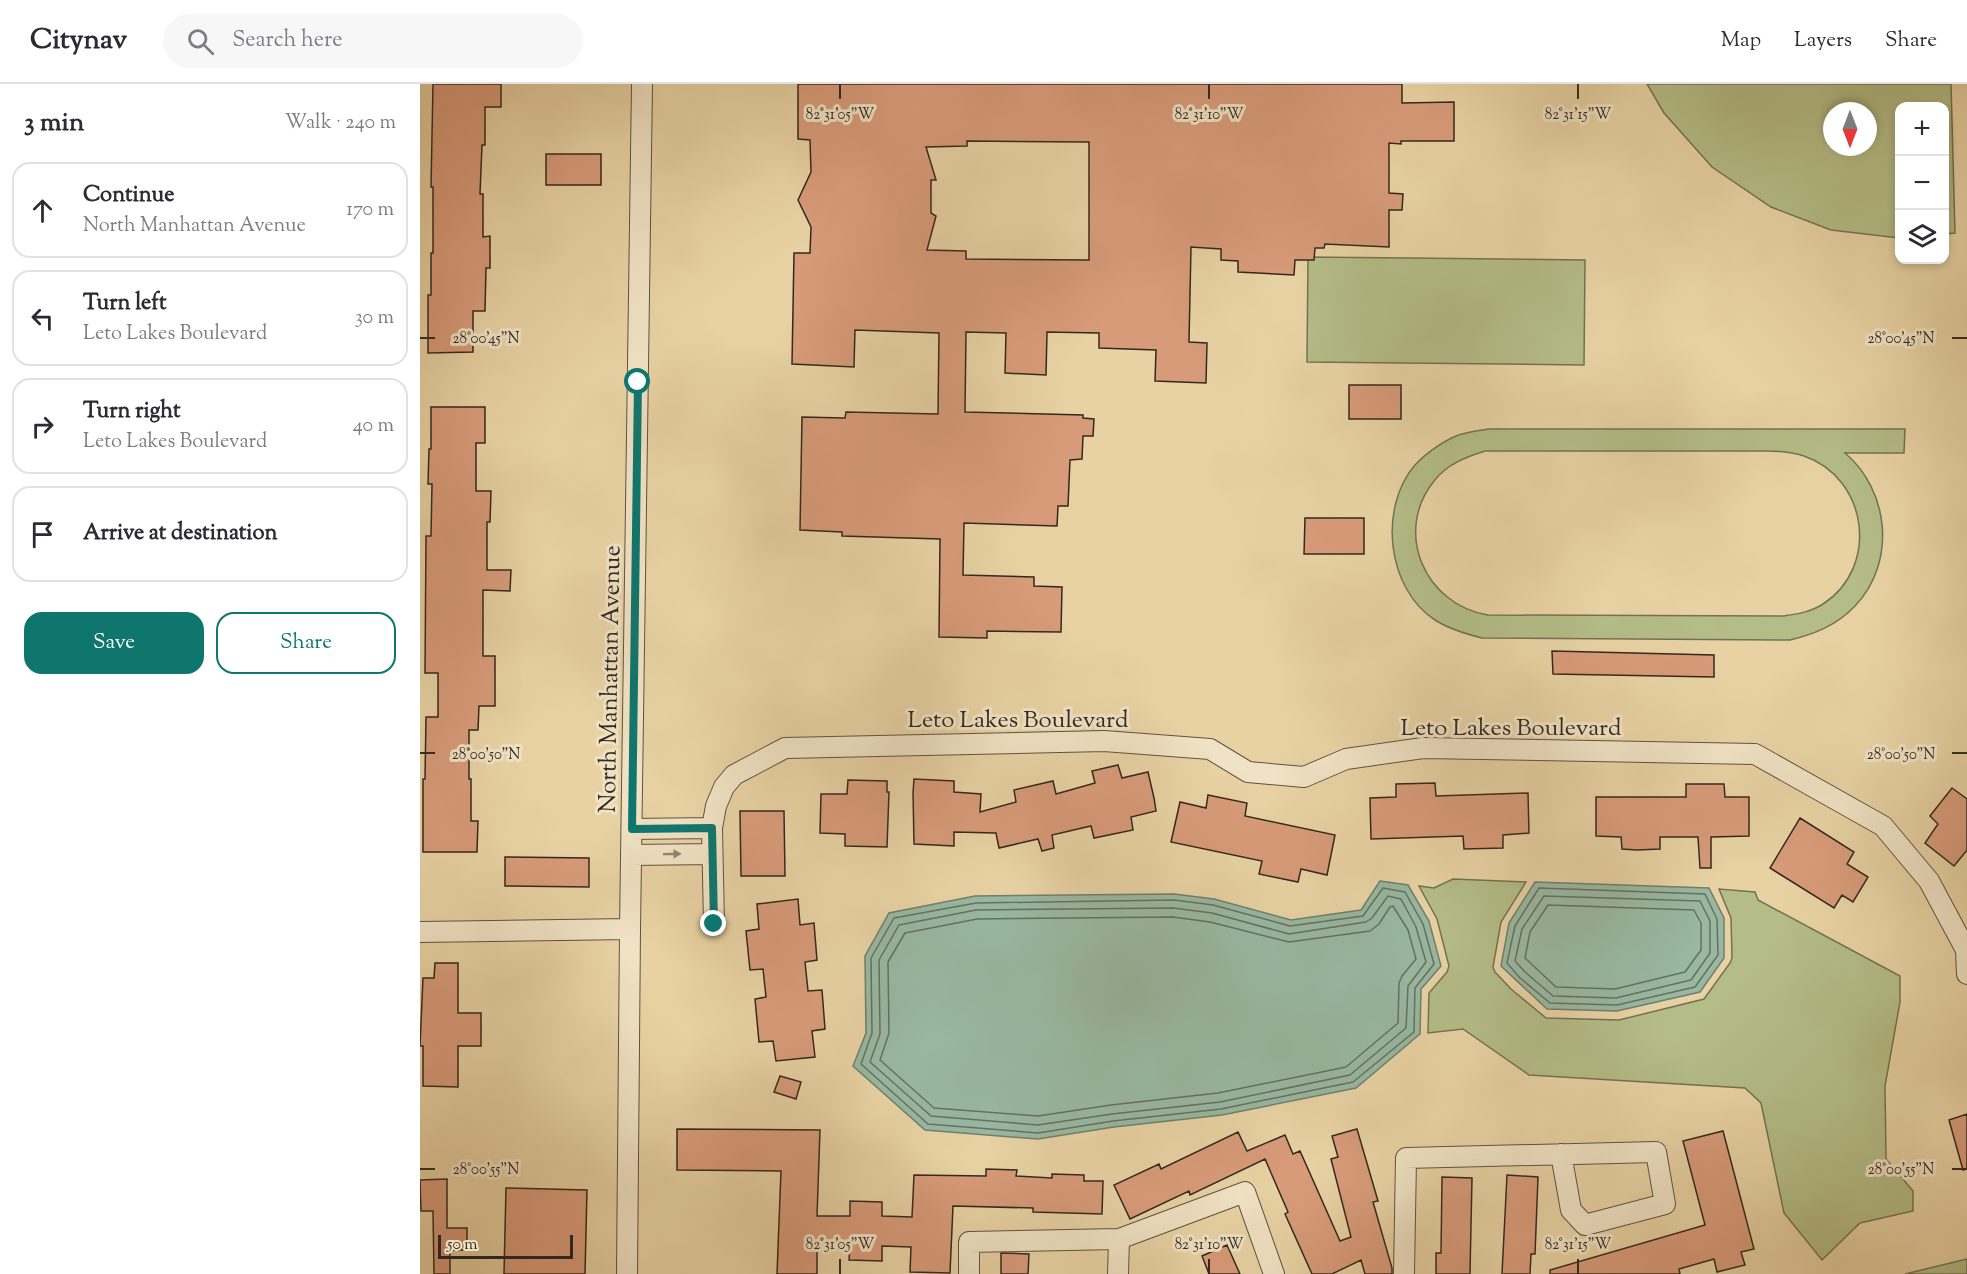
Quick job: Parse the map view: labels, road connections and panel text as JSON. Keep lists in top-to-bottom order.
{
  "streets": {
    "street": ["North Manhattan Avenue", "Leto Lakes Boulevard"]
  },
  "scale_bar": "50 m",
  "north": "bottom",
  "page": {
    "header": "Citynav",
    "search": "Search here",
    "nav": ["Map", "Layers", "Share"],
    "heading": ["3 min", "Walk · 240 m"],
    "map_buttons": ["+", "−"],
    "list": [
      ["Continue", "North Manhattan Avenue", "170 m"],
      ["Turn left", "Leto Lakes Boulevard", "30 m"],
      ["Turn right", "Leto Lakes Boulevard", "40 m"],
      "Arrive at destination"
    ],
    "buttons": ["Save", "Share"],
    "scale": "50 m"
  },
  "coordinates": [
    "82°31'05\"W",
    "82°31'10\"W",
    "82°31'15\"W",
    "28°00'45\"N",
    "28°00'50\"N",
    "28°00'55\"N"
  ]
}
